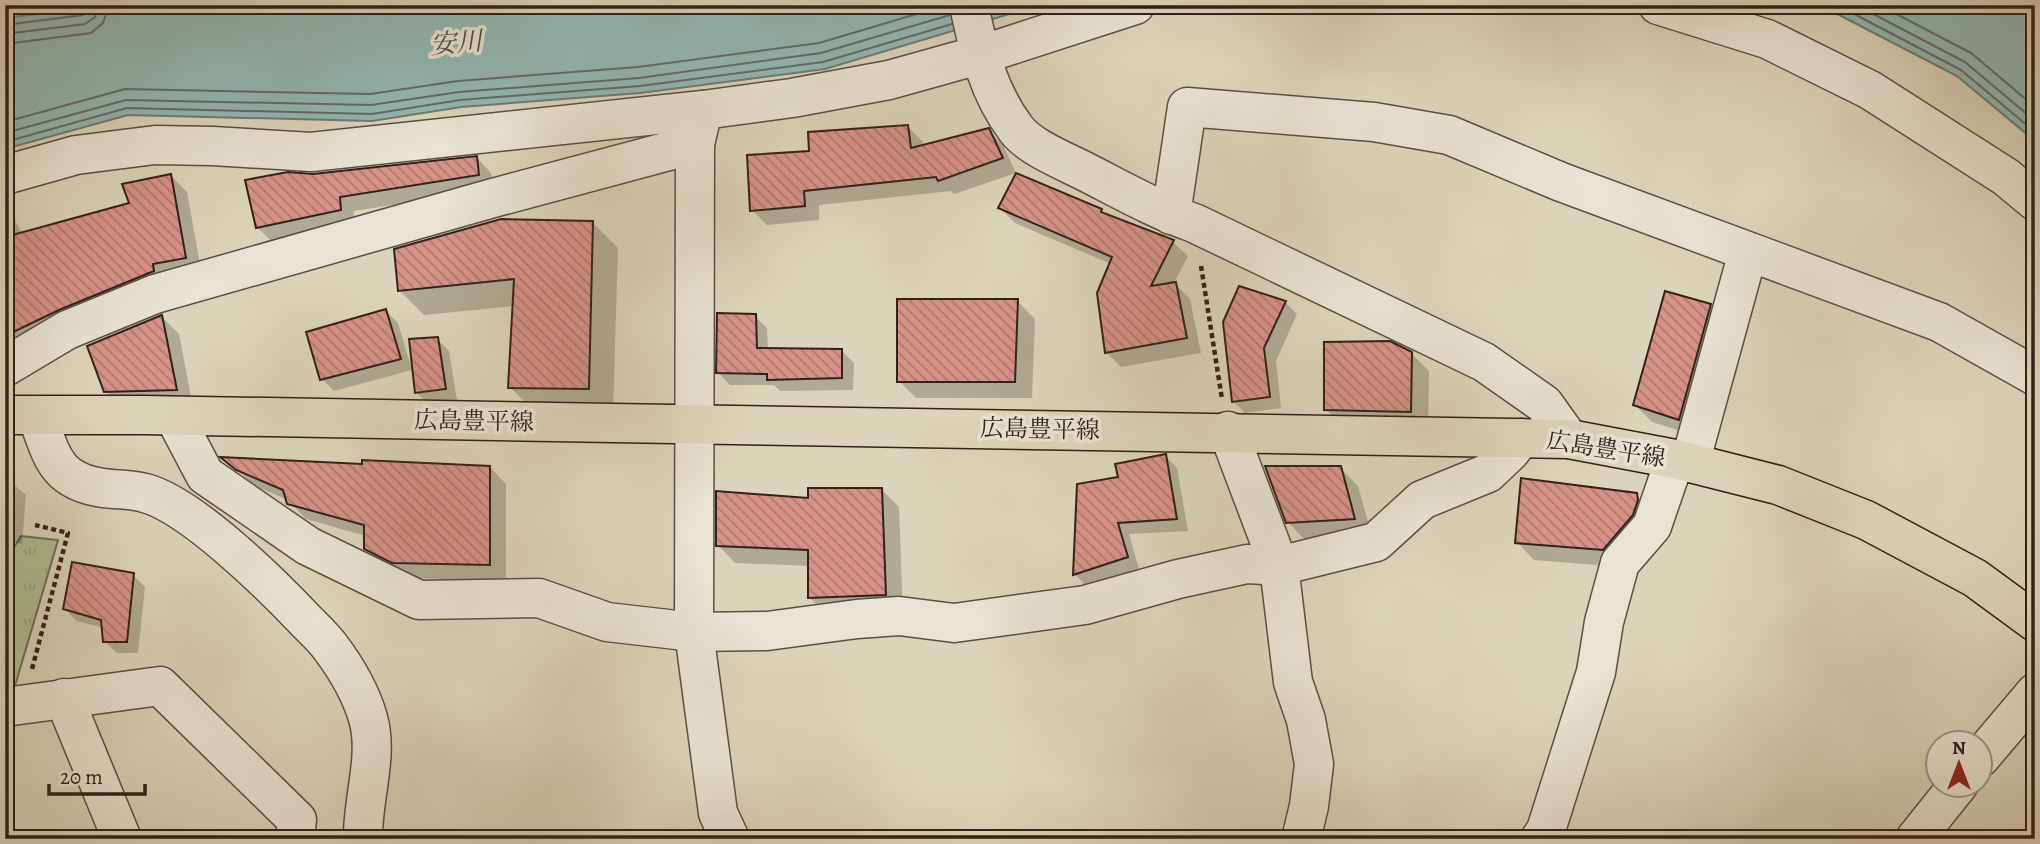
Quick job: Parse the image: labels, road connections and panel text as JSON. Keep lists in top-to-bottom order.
{
  "streets": {
    "main road": ["広島豊平線"]
  },
  "water": ["安川"],
  "scale_bar": "20 m",
  "north": "top"
}
